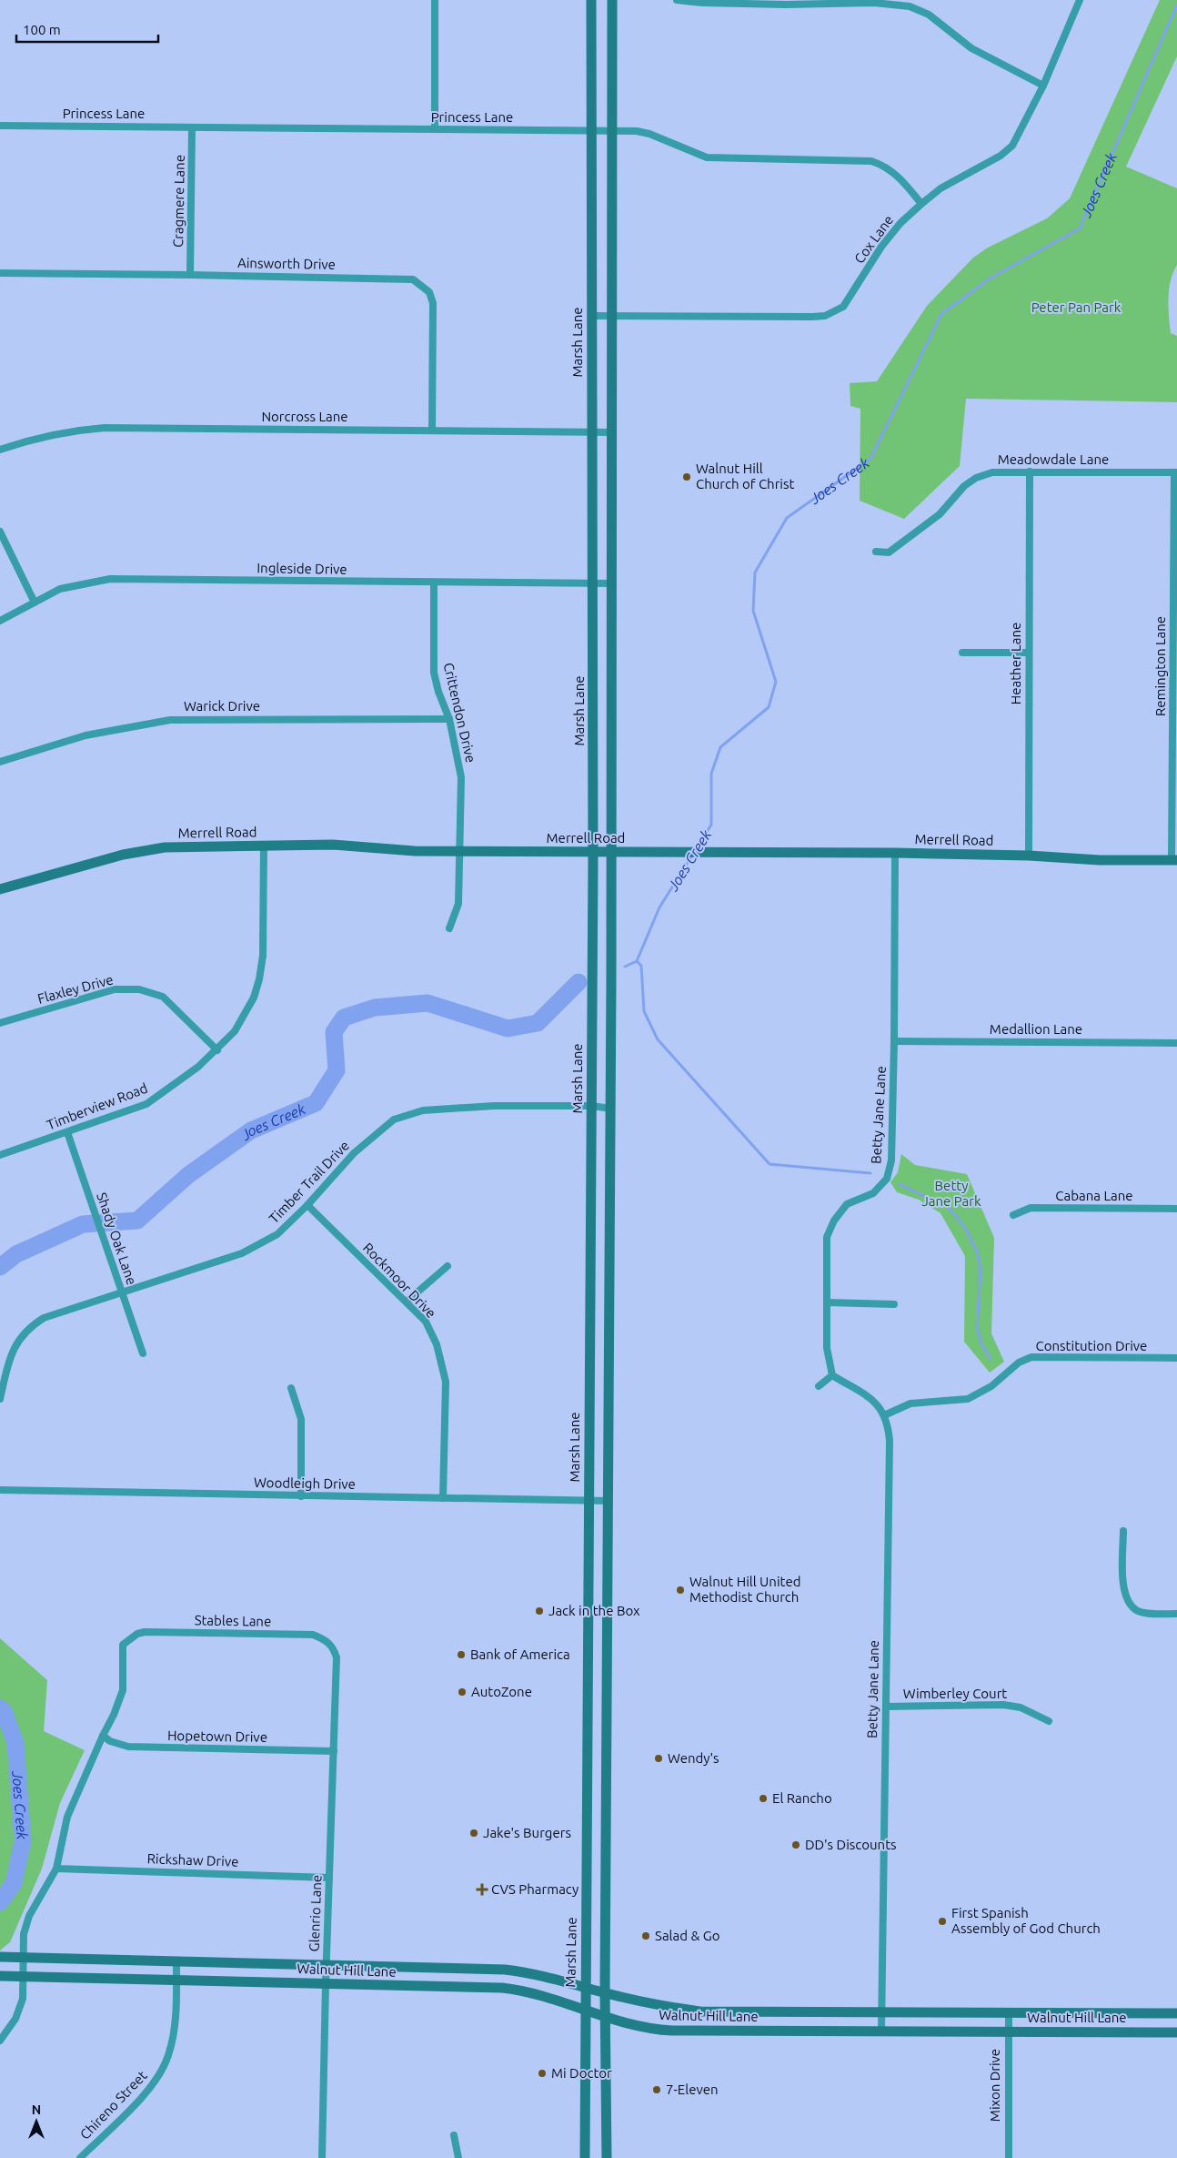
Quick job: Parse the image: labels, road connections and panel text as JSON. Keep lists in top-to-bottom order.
{
  "streets": {
    "main road": ["Marsh Lane", "Merrell Road", "Walnut Hill Lane"],
    "street": [
      "Princess Lane",
      "Cragmere Lane",
      "Cox Lane",
      "Ainsworth Drive",
      "Norcross Lane",
      "Meadowdale Lane",
      "Ingleside Drive",
      "Heather Lane",
      "Remington Lane",
      "Warick Drive",
      "Crittendon Drive",
      "Flaxley Drive",
      "Medallion Lane",
      "Timberview Road",
      "Betty Jane Lane",
      "Timber Trail Drive",
      "Cabana Lane",
      "Shady Oak Lane",
      "Rockmoor Drive",
      "Constitution Drive",
      "Woodleigh Drive",
      "Stables Lane",
      "Wimberley Court",
      "Hopetown Drive",
      "Rickshaw Drive",
      "Glenrio Lane",
      "Mixon Drive",
      "Chireno Street"
    ]
  },
  "crossings": [
    ["Princess Lane", "Cragmere Lane"],
    ["Princess Lane", "Cox Lane"],
    ["Princess Lane", "Marsh Lane"],
    ["Cragmere Lane", "Ainsworth Drive"],
    ["Cox Lane", "Marsh Lane"],
    ["Ainsworth Drive", "Norcross Lane"],
    ["Marsh Lane", "Norcross Lane"],
    ["Marsh Lane", "Ingleside Drive"],
    ["Marsh Lane", "Merrell Road"],
    ["Marsh Lane", "Timber Trail Drive"],
    ["Marsh Lane", "Woodleigh Drive"],
    ["Marsh Lane", "Walnut Hill Lane"],
    ["Meadowdale Lane", "Heather Lane"],
    ["Meadowdale Lane", "Remington Lane"],
    ["Ingleside Drive", "Crittendon Drive"],
    ["Heather Lane", "Merrell Road"],
    ["Remington Lane", "Merrell Road"],
    ["Warick Drive", "Crittendon Drive"],
    ["Crittendon Drive", "Merrell Road"],
    ["Merrell Road", "Timberview Road"],
    ["Merrell Road", "Betty Jane Lane"],
    ["Flaxley Drive", "Timberview Road"],
    ["Medallion Lane", "Betty Jane Lane"],
    ["Timberview Road", "Shady Oak Lane"],
    ["Betty Jane Lane", "Constitution Drive"],
    ["Betty Jane Lane", "Wimberley Court"],
    ["Betty Jane Lane", "Walnut Hill Lane"],
    ["Timber Trail Drive", "Shady Oak Lane"],
    ["Timber Trail Drive", "Rockmoor Drive"],
    ["Rockmoor Drive", "Woodleigh Drive"],
    ["Stables Lane", "Hopetown Drive"],
    ["Stables Lane", "Glenrio Lane"],
    ["Hopetown Drive", "Glenrio Lane"],
    ["Rickshaw Drive", "Glenrio Lane"],
    ["Glenrio Lane", "Walnut Hill Lane"],
    ["Walnut Hill Lane", "Mixon Drive"],
    ["Walnut Hill Lane", "Chireno Street"]
  ],
  "water": ["Joes Creek"],
  "parks": ["Peter Pan Park", "Betty Jane Park"],
  "places": {
    "other": [
      "Walnut Hill Church of Christ",
      "Walnut Hill United Methodist Church",
      "Jack in the Box",
      "Bank of America",
      "AutoZone",
      "Wendy's",
      "El Rancho",
      "Jake's Burgers",
      "DD's Discounts",
      "First Spanish Assembly of God Church",
      "Salad & Go",
      "Mi Doctor",
      "7-Eleven"
    ],
    "health": ["CVS Pharmacy"]
  },
  "scale_bar": "100 m",
  "north": "top"
}
